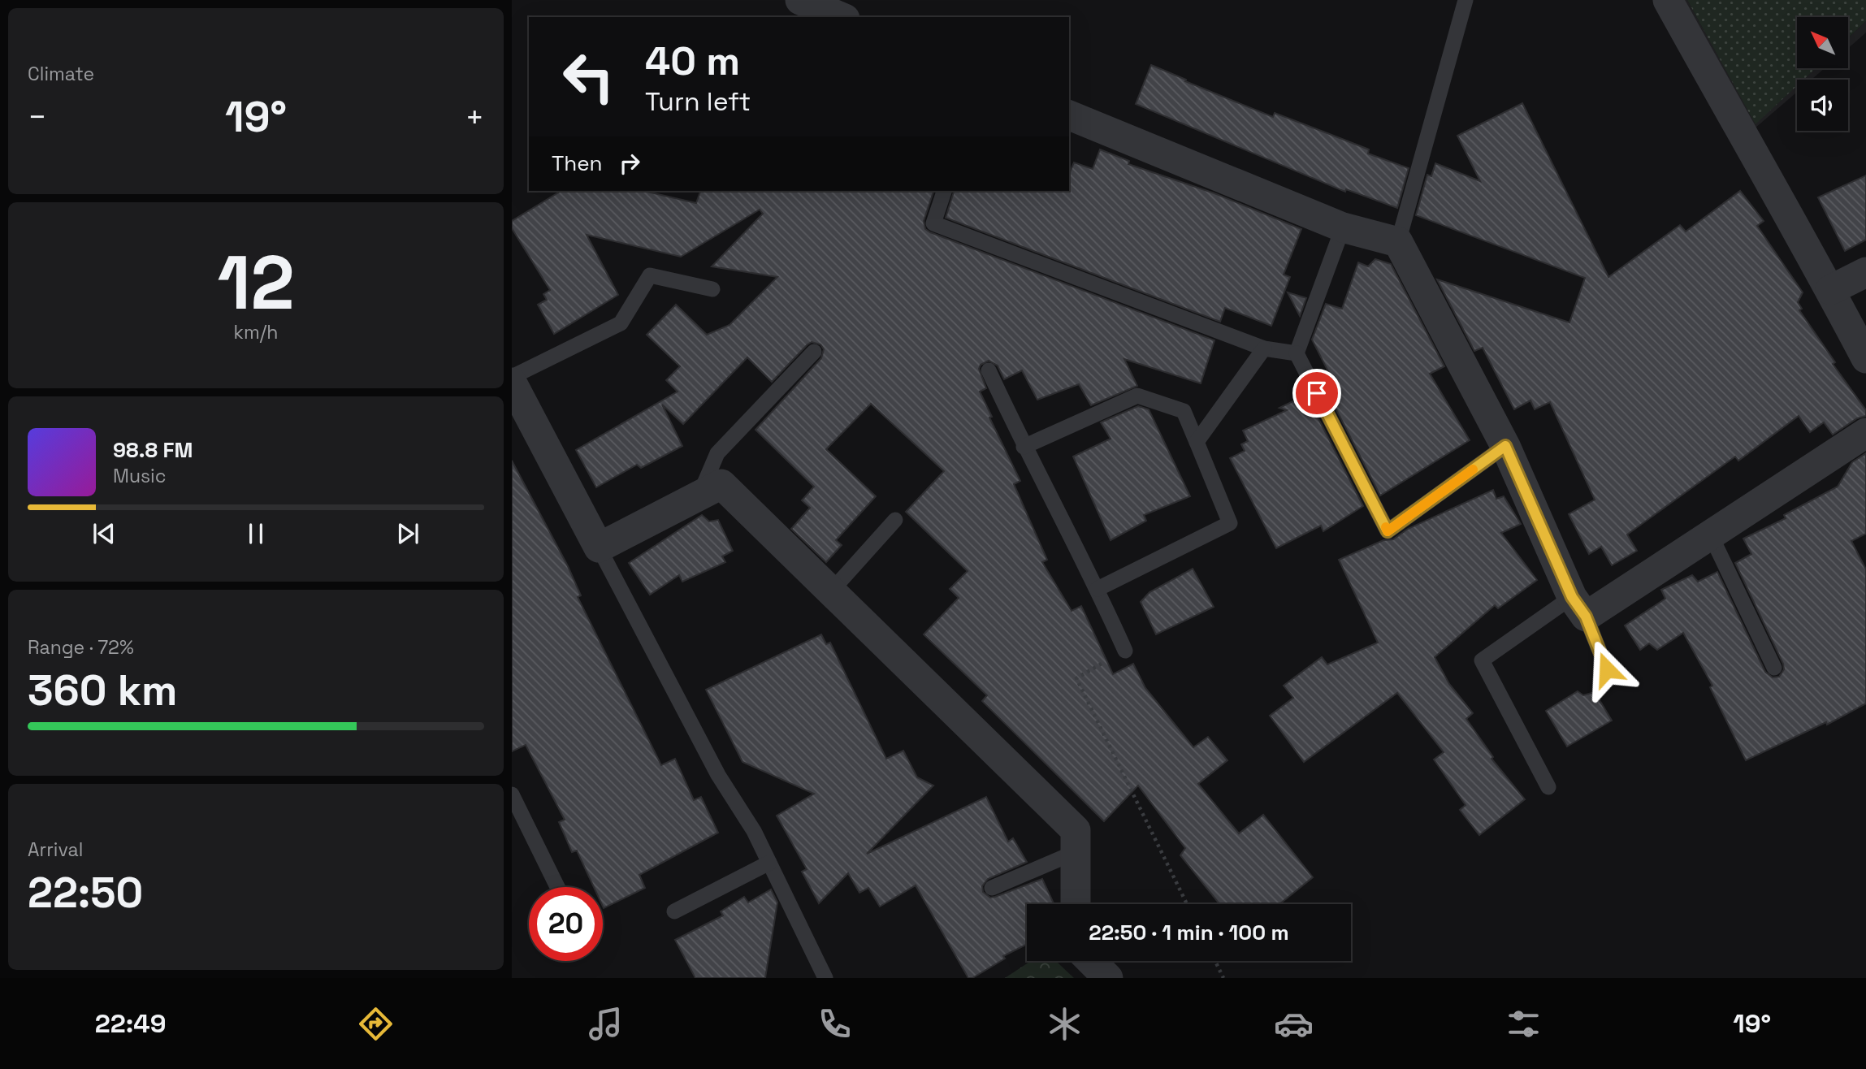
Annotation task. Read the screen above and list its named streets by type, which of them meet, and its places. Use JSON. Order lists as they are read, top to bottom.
{
  "north": "top left",
  "page": {
    "tile": [
      "Climate",
      ["12", "km/h"],
      ["Range · 72%", "360 km"],
      ["Arrival", "22:50"]
    ],
    "turn": ["40 m", "Turn left"],
    "heat": ["−", "19°", "+"],
    "then": "Then",
    "song": ["98.8 FM", "Music"],
    "limit": "20",
    "trip": "22:50 · 1 min · 100 m",
    "tabs": ["22:49", "19°"]
  }
}
